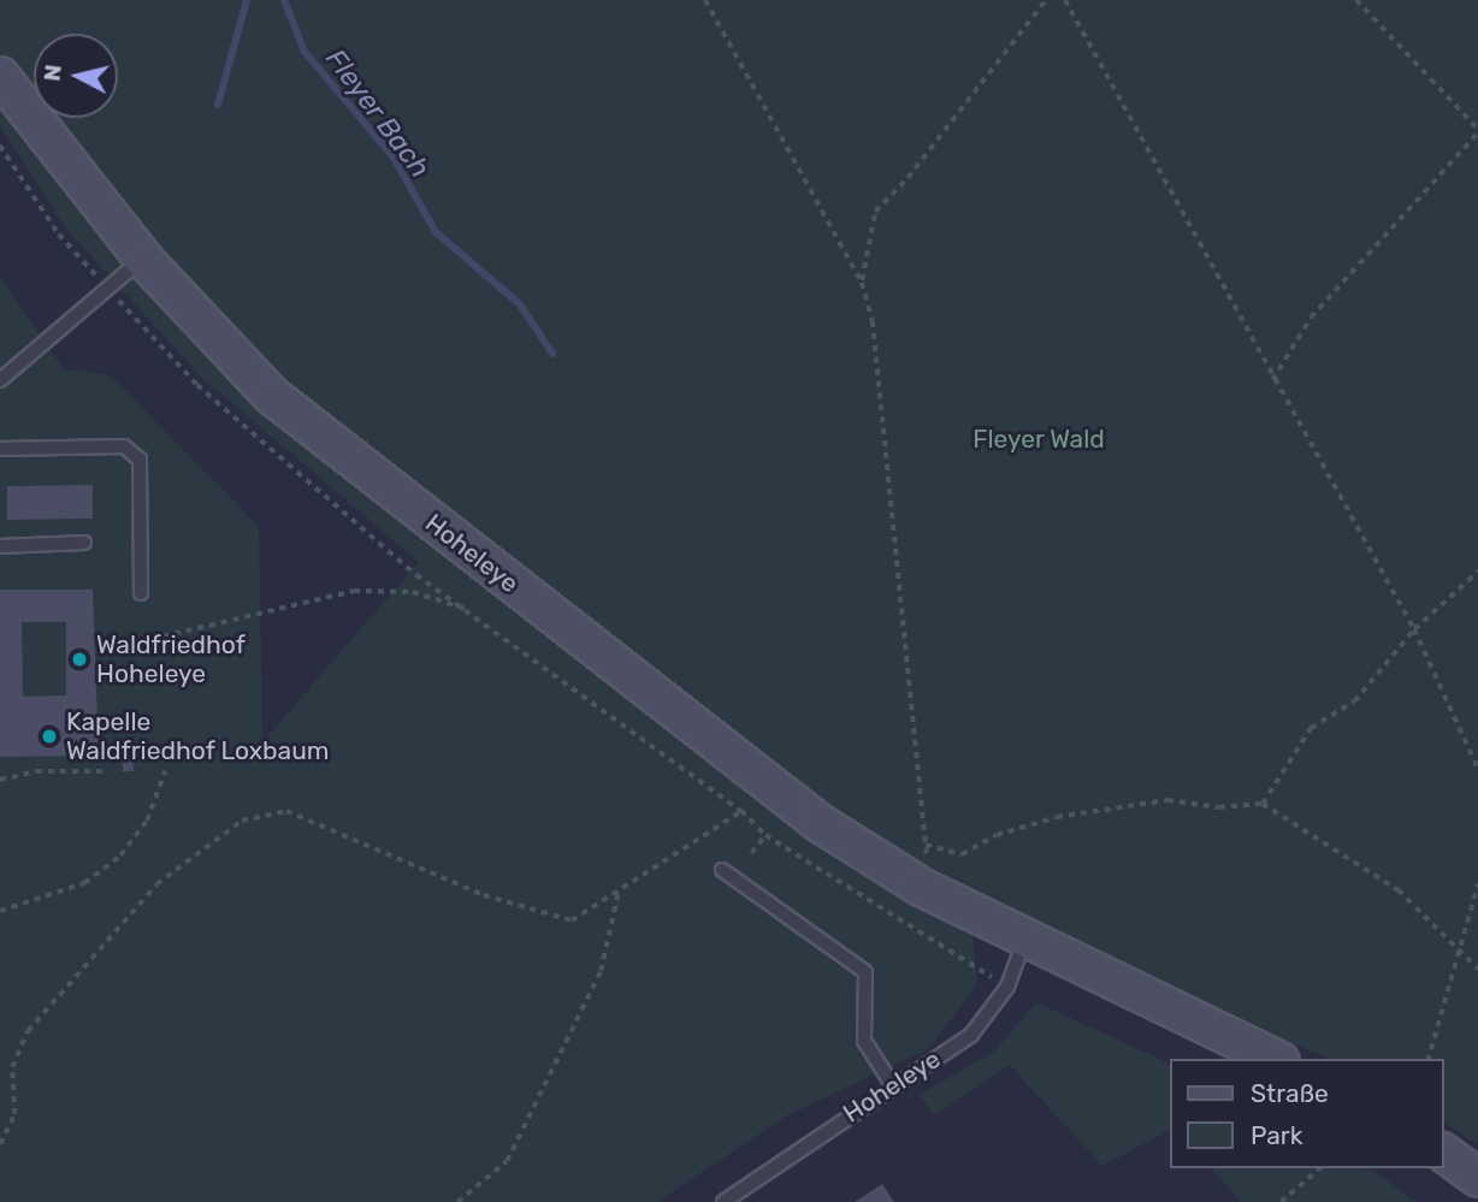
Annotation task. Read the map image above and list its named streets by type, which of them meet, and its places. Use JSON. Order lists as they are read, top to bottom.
{
  "streets": {
    "street": ["Hoheleye"]
  },
  "water": ["Fleyer Bach"],
  "parks": ["Fleyer Wald"],
  "places": ["Waldfriedhof Hoheleye", "Kapelle Waldfriedhof Loxbaum"],
  "legend": ["Straße", "Park"],
  "north": "left"
}
